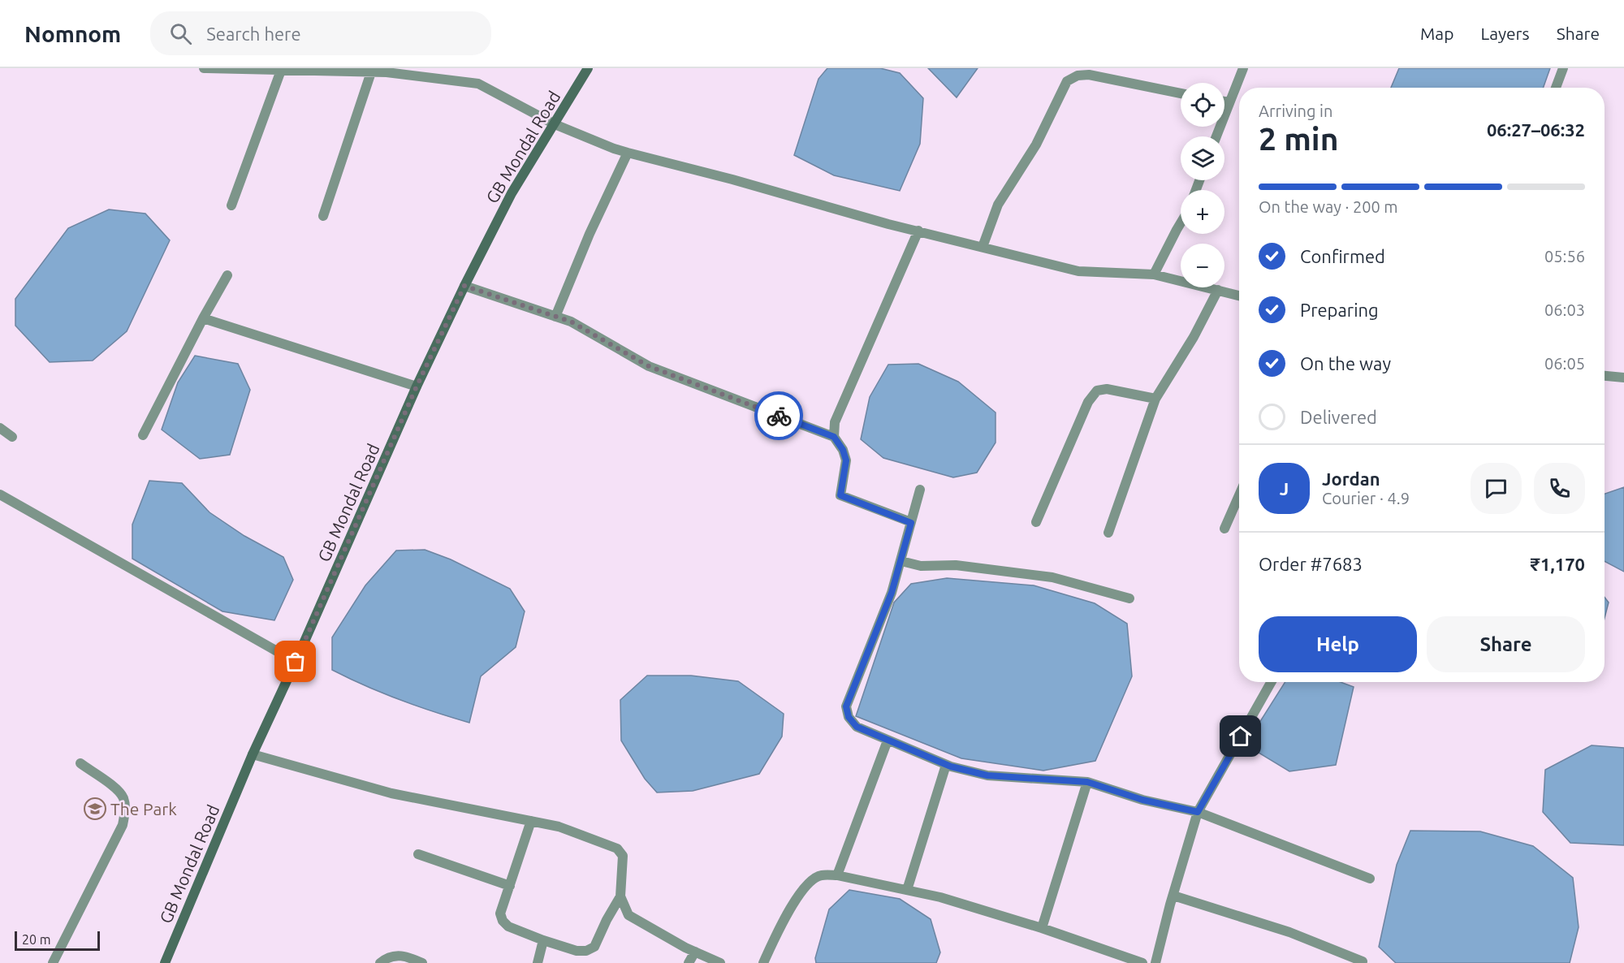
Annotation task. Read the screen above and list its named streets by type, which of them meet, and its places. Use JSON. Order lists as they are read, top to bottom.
{
  "streets": {
    "street": ["GB Mondal Road"]
  },
  "places": {
    "school or university": ["The Park"]
  },
  "scale_bar": "20 m",
  "page": {
    "header": "Nomnom",
    "search": "Search here",
    "nav": ["Map", "Layers", "Share"],
    "map_buttons": ["+", "−"],
    "heading": ["2 min", "Arriving in", "06:27–06:32"],
    "panel": [
      "Jordan",
      "Courier · 4.9",
      "Order #7683",
      "₹1,170"
    ],
    "bar": "On the way · 200 m",
    "list": [
      ["Confirmed", "05:56"],
      ["Preparing", "06:03"],
      ["On the way", "06:05"],
      "Delivered"
    ],
    "round": "J",
    "buttons": ["Help", "Share"],
    "scale": "20 m"
  }
}
